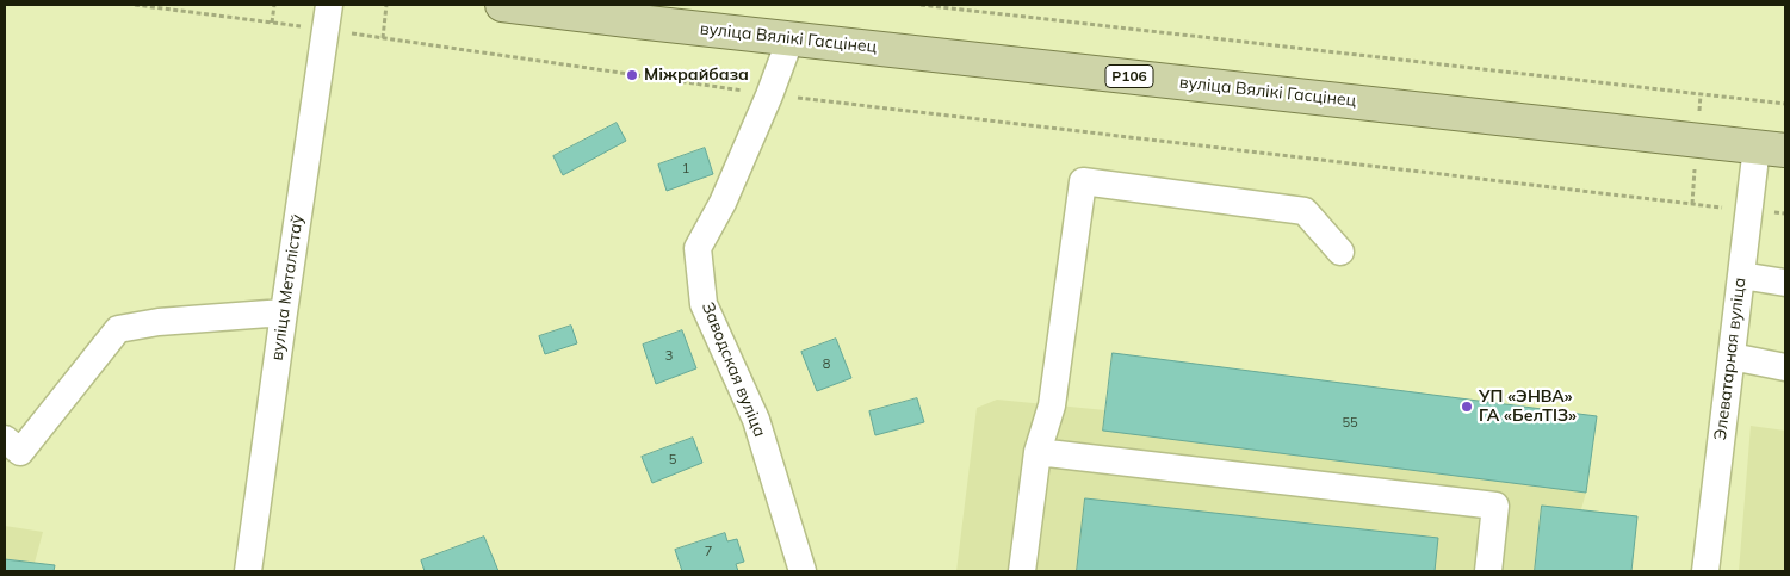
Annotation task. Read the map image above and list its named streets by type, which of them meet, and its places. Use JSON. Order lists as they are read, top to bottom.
{
  "streets": {
    "main road": ["вуліца Вялікі Гасцінец", "Р106"],
    "street": ["вуліца Металістаў", "Элеватарная вуліца", "Заводская вуліца"]
  },
  "crossings": [
    ["вуліца Вялікі Гасцінец", "Элеватарная вуліца"],
    ["вуліца Вялікі Гасцінец", "Заводская вуліца"]
  ],
  "places": ["Міжрайбаза", "УП «ЭНВА» ГА «БелТІЗ»"],
  "house_numbers": [
    "1",
    "3",
    "8",
    "55",
    "5",
    "7"
  ]
}
